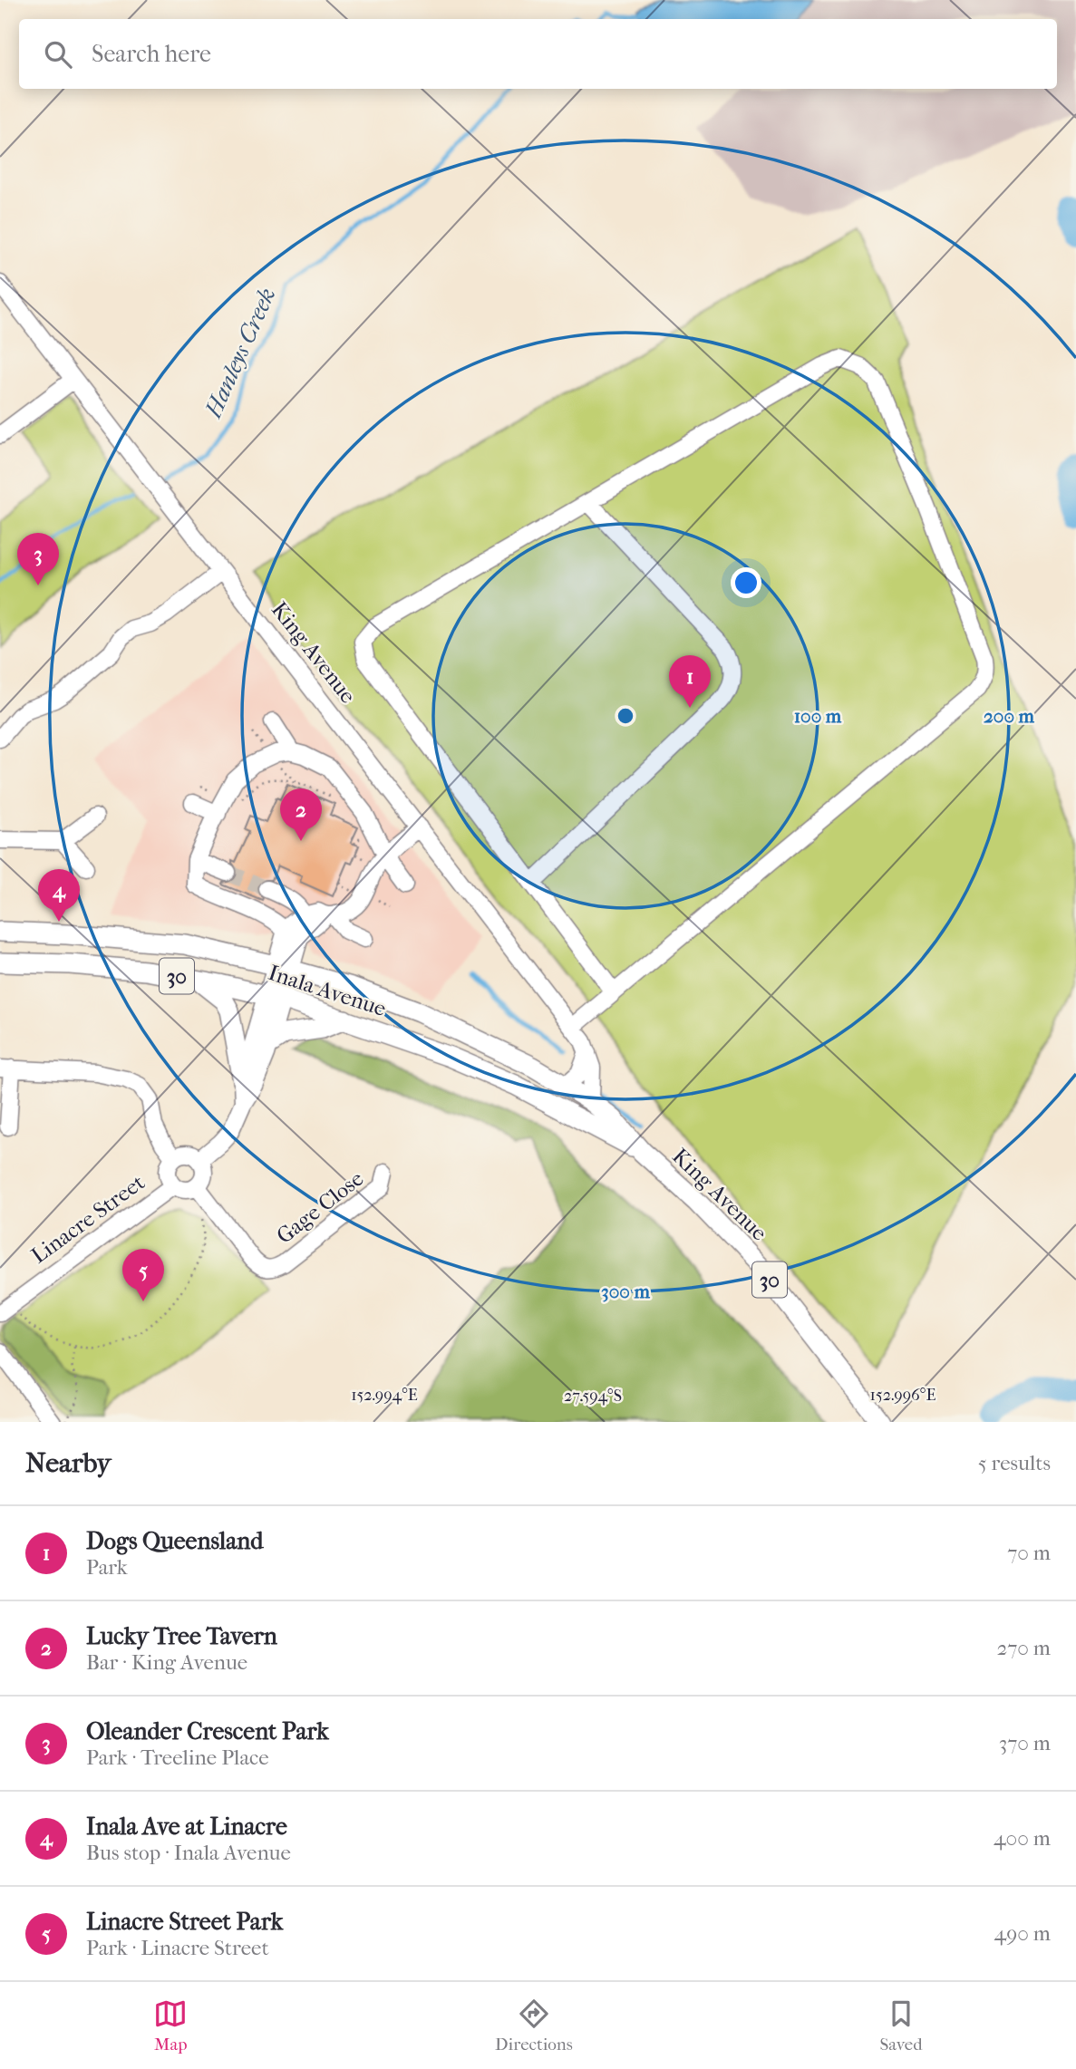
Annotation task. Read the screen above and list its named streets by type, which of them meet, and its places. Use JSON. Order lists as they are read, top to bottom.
{
  "streets": {
    "main road": ["King Avenue", "30", "Inala Avenue"],
    "street": ["Gage Close", "Linacre Street"]
  },
  "crossings": [
    ["King Avenue", "Inala Avenue"],
    ["Gage Close", "Linacre Street"]
  ],
  "water": ["Hanleys Creek"],
  "page": {
    "search": "Search here",
    "pins": [
      "3",
      "1",
      "2",
      "4",
      "5"
    ],
    "heading": ["Nearby", "5 results"],
    "list": [
      {
        "mark": "1",
        "name": "Dogs Queensland",
        "note": "Park",
        "value": "70 m"
      },
      {
        "mark": "2",
        "name": "Lucky Tree Tavern",
        "note": "Bar · King Avenue",
        "value": "270 m"
      },
      {
        "mark": "3",
        "name": "Oleander Crescent Park",
        "note": "Park · Treeline Place",
        "value": "370 m"
      },
      {
        "mark": "4",
        "name": "Inala Ave at Linacre",
        "note": "Bus stop · Inala Avenue",
        "value": "400 m"
      },
      {
        "mark": "5",
        "name": "Linacre Street Park",
        "note": "Park · Linacre Street",
        "value": "490 m"
      }
    ],
    "nav": ["Map", "Directions", "Saved"]
  },
  "coordinates": ["152.994°E", "152.996°E", "27.594°S"],
  "rings": ["100 m", "200 m", "300 m"]
}
